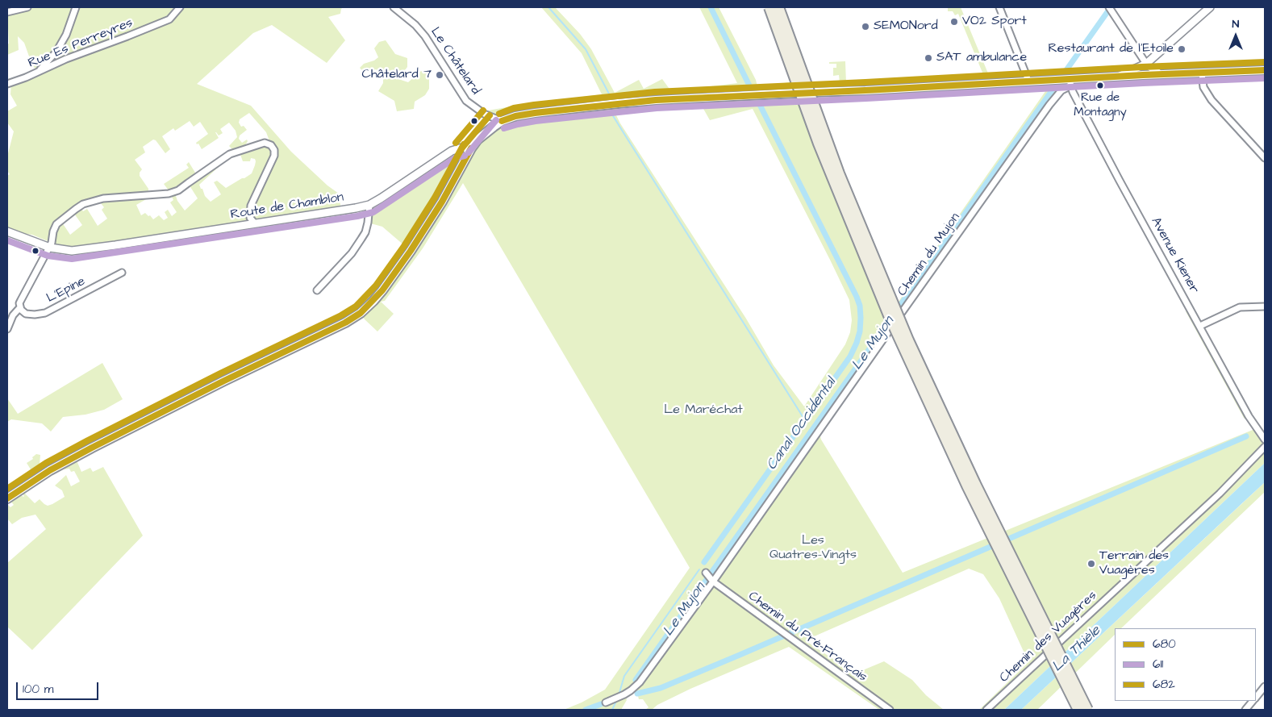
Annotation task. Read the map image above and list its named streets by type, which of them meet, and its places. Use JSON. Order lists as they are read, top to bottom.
{
  "streets": {
    "street": [
      "Rue Es Perreyres",
      "Le Châtelard",
      "Route de Chamblon",
      "Chemin du Mujon",
      "Avenue Kiener",
      "L'Epine",
      "Chemin du Pré-Français",
      "Chemin des Vuagères"
    ]
  },
  "crossings": [
    ["Route de Chamblon", "L'Epine"],
    ["Chemin du Mujon", "Avenue Kiener"],
    ["Chemin du Mujon", "Chemin du Pré-Français"]
  ],
  "water": ["Le Mujon", "Canal Occidental", "La Thièle"],
  "parks": ["Le Maréchat", "Les Quatres-Vingts"],
  "places": [
    "VO2 Sport",
    "SEMONord",
    "Restaurant de l'Etoile",
    "SAT ambulance",
    "Châtelard 7",
    "Rue de Montagny",
    "Terrain des Vuagères"
  ],
  "lines": ["transit line 682", "transit line 680", "transit line 611"],
  "legend": ["680", "611", "682"],
  "scale_bar": "100 m",
  "north": "top"
}
